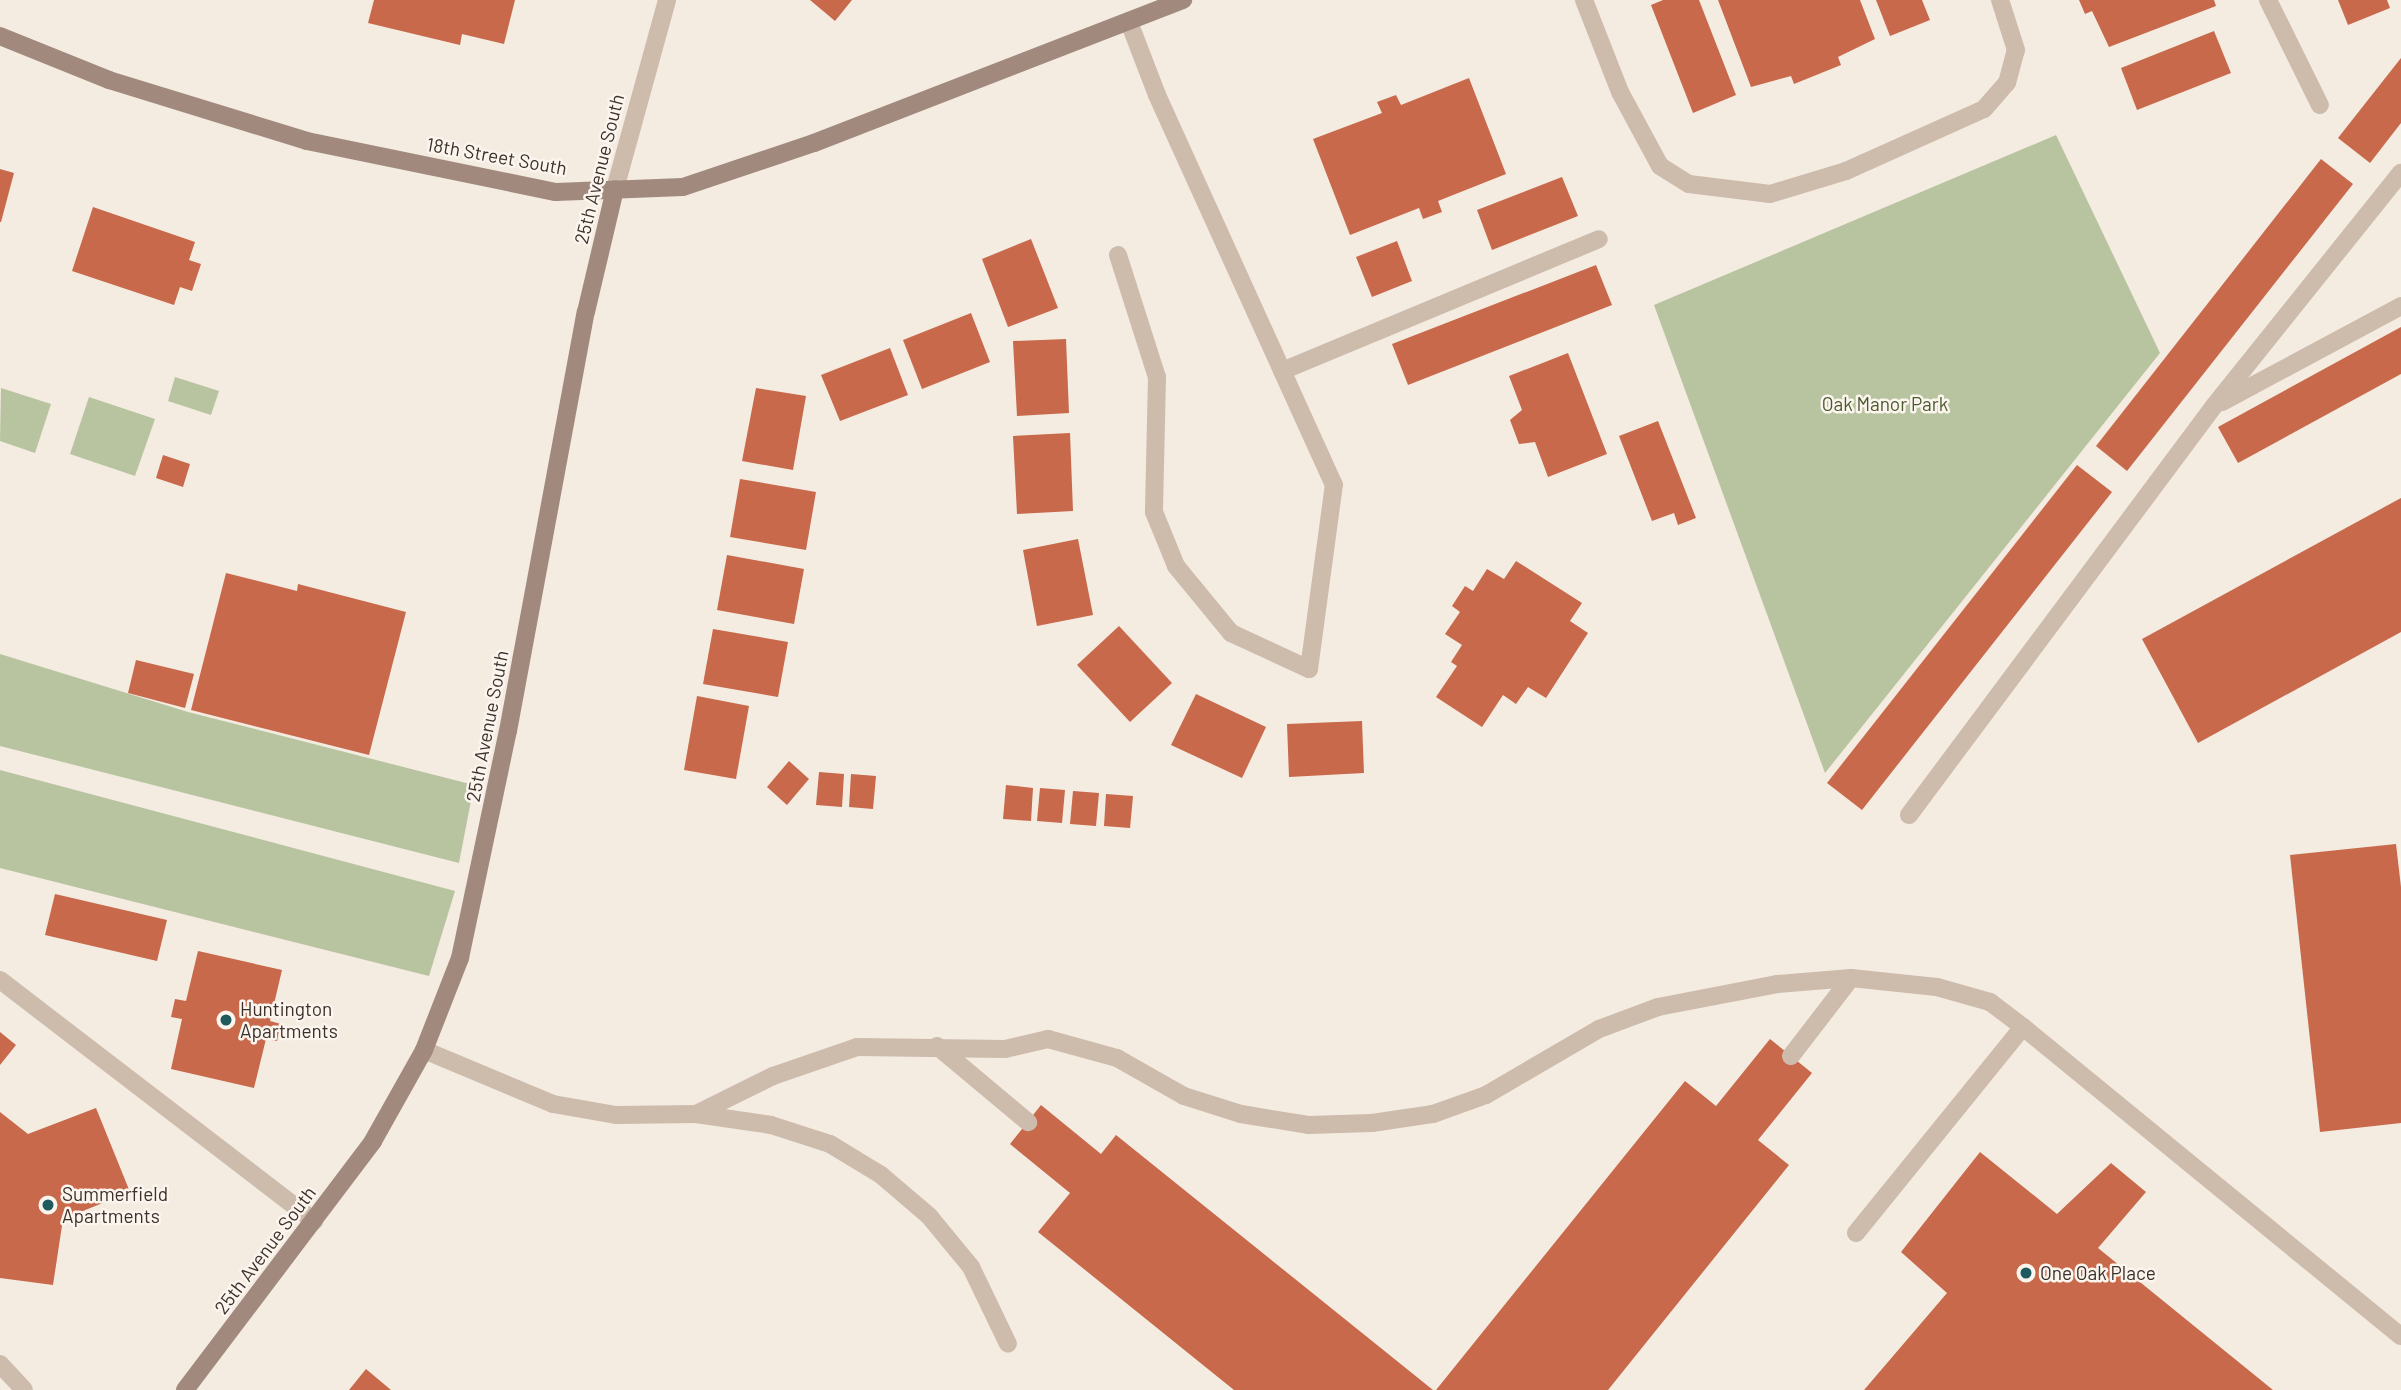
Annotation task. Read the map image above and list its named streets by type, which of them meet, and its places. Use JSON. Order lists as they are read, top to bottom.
{
  "streets": {
    "street": ["18th Street South", "25th Avenue South"]
  },
  "crossings": [
    ["18th Street South", "25th Avenue South"]
  ],
  "parks": ["Oak Manor Park"],
  "places": ["Huntington Apartments", "Summerfield Apartments", "One Oak Place"]
}
